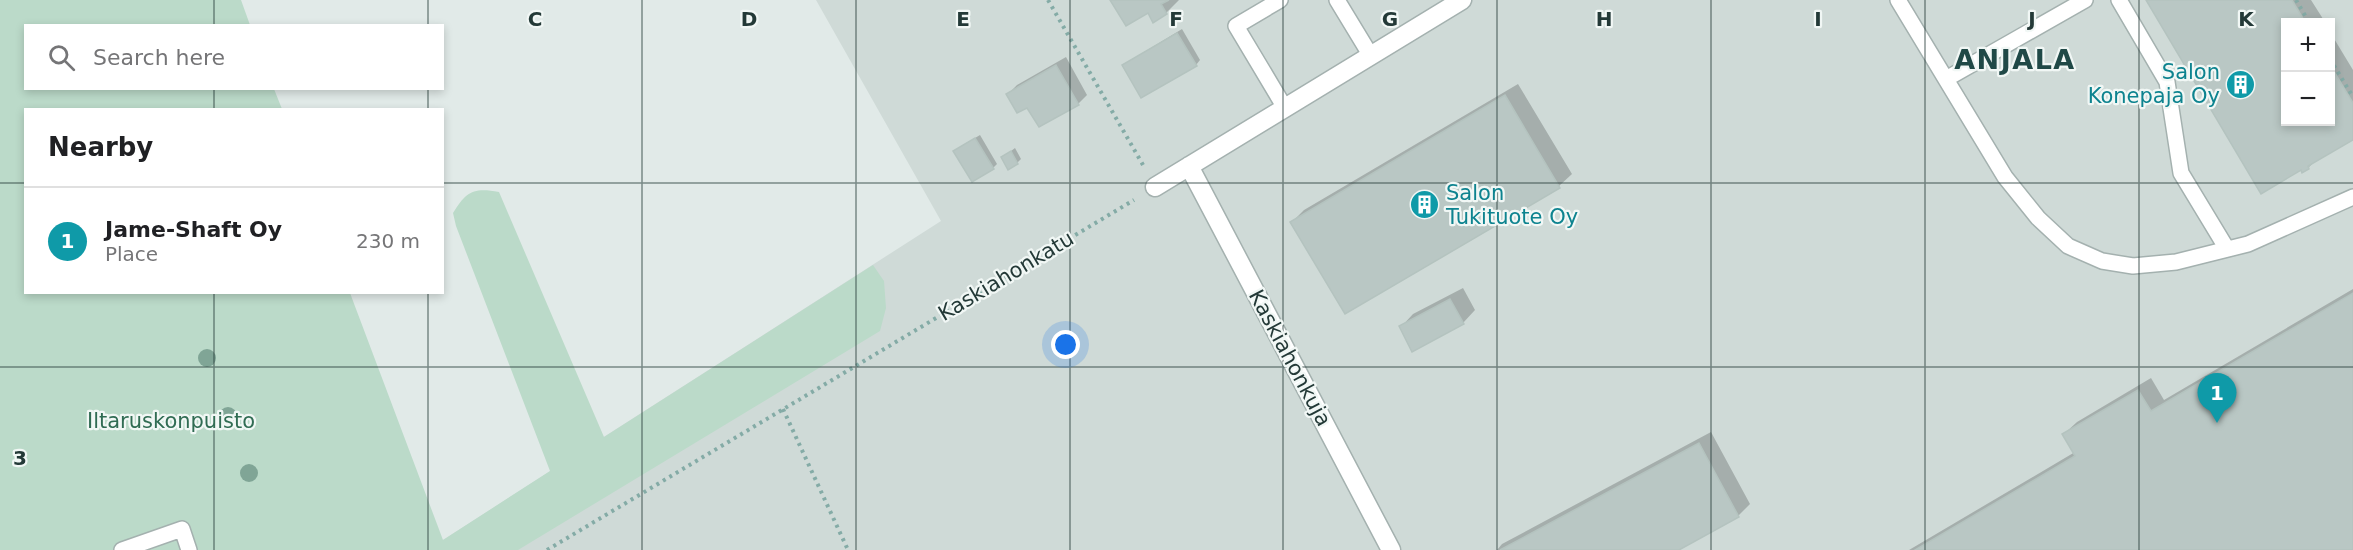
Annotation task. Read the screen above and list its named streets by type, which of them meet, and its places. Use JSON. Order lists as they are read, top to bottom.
{
  "streets": {
    "street": ["Kaskiahonkuja"],
    "path": ["Kaskiahonkatu"]
  },
  "districts": ["ANJALA"],
  "parks": ["Iltaruskonpuisto"],
  "places": {
    "building": ["Salon Konepaja Oy", "Salon Tukituote Oy"]
  },
  "page": {
    "map_buttons": ["+", "−"],
    "search": "Search here",
    "heading": "Nearby",
    "list": [
      {
        "mark": "1",
        "name": "Jame-Shaft Oy",
        "note": "Place",
        "value": "230 m"
      }
    ],
    "pins": "1"
  },
  "grid": {
    "columns": [
      "C",
      "D",
      "E",
      "F",
      "G",
      "H",
      "I",
      "J",
      "K"
    ],
    "rows": ["3"]
  }
}
